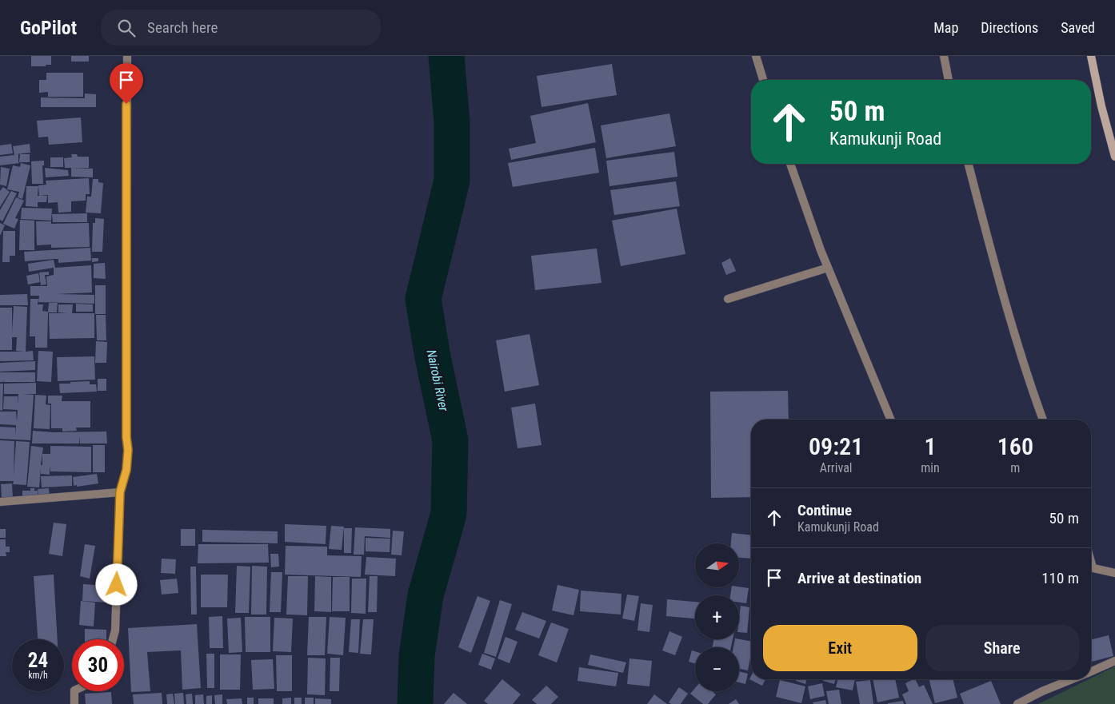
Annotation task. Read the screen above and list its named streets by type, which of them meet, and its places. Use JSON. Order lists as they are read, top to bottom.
{
  "water": ["Nairobi River"],
  "north": "right",
  "page": {
    "header": "GoPilot",
    "search": "Search here",
    "nav": ["Map", "Directions", "Saved"],
    "turn": ["50 m", "Kamukunji Road"],
    "eta": [
      "09:21",
      "Arrival",
      "1",
      "min",
      "160",
      "m"
    ],
    "list": [
      {
        "name": "Continue",
        "note": "Kamukunji Road",
        "value": "50 m"
      },
      {
        "name": "Arrive at destination",
        "value": "110 m"
      }
    ],
    "map_buttons": ["+", "−"],
    "buttons": ["Exit", "Share"],
    "speed": "24 km/h",
    "limit": "30"
  }
}
